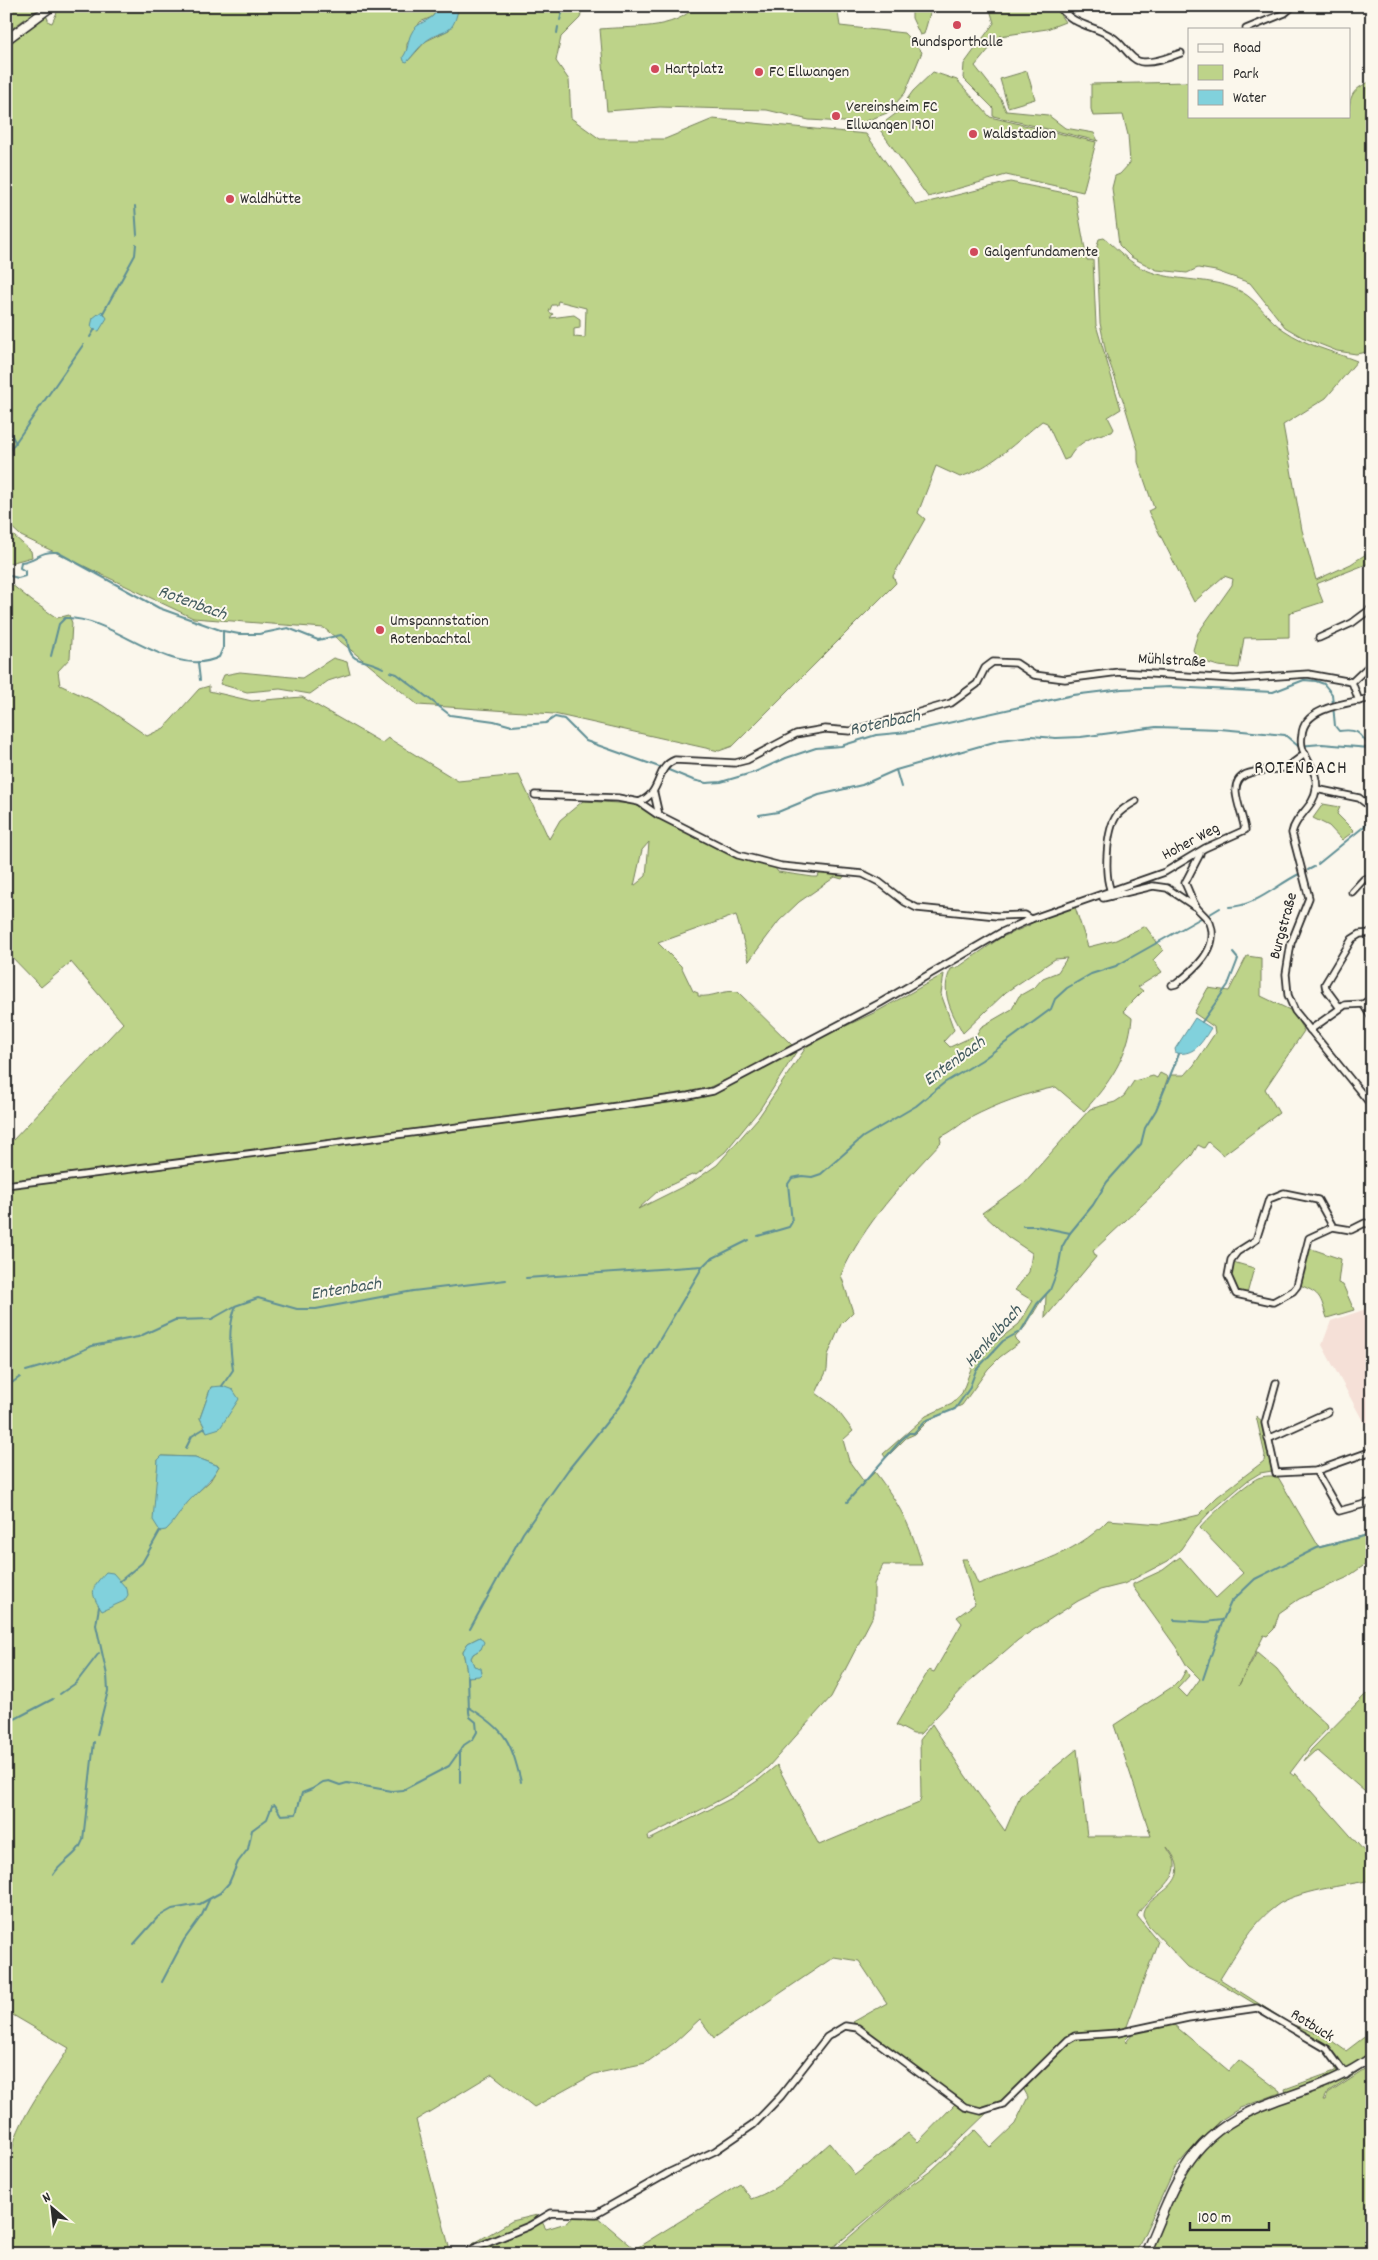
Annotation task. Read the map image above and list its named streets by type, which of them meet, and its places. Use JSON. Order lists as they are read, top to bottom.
{
  "streets": {
    "street": [
      "Mühlstraße",
      "Hoher Weg",
      "Burgstraße",
      "Rotbuck"
    ]
  },
  "districts": ["ROTENBACH"],
  "water": ["Rotenbach", "Entenbach", "Henkelbach"],
  "places": [
    "Rundsporthalle",
    "Hartplatz",
    "FC Ellwangen",
    "Vereinsheim FC Ellwangen 1901",
    "Waldstadion",
    "Waldhütte",
    "Galgenfundamente",
    "Umspannstation Rotenbachtal"
  ],
  "legend": ["Road", "Park", "Water"],
  "scale_bar": "100 m",
  "north": "top left"
}
